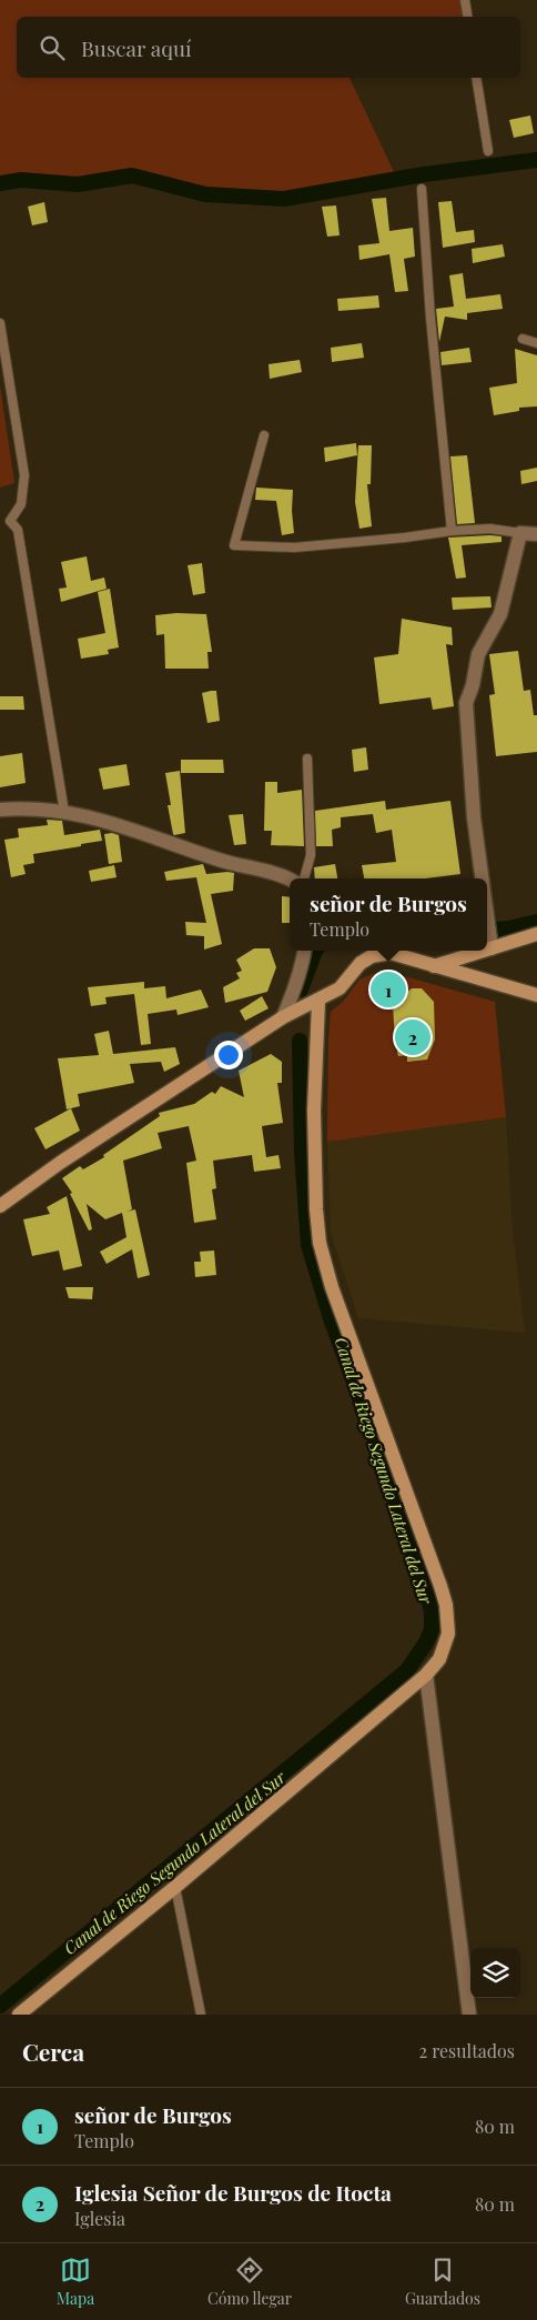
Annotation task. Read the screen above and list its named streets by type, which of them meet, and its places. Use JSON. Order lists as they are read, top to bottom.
{
  "water": ["Canal de Riego Segundo Lateral del Sur"],
  "page": {
    "search": "Buscar aquí",
    "popup": ["señor de Burgos", "Templo"],
    "pins": ["1", "2"],
    "heading": ["Cerca", "2 resultados"],
    "list": [
      {
        "mark": "1",
        "name": "señor de Burgos",
        "note": "Templo",
        "value": "80 m"
      },
      {
        "mark": "2",
        "name": "Iglesia Señor de Burgos de Itocta",
        "note": "Iglesia",
        "value": "80 m"
      }
    ],
    "nav": ["Mapa", "Cómo llegar", "Guardados"]
  }
}
